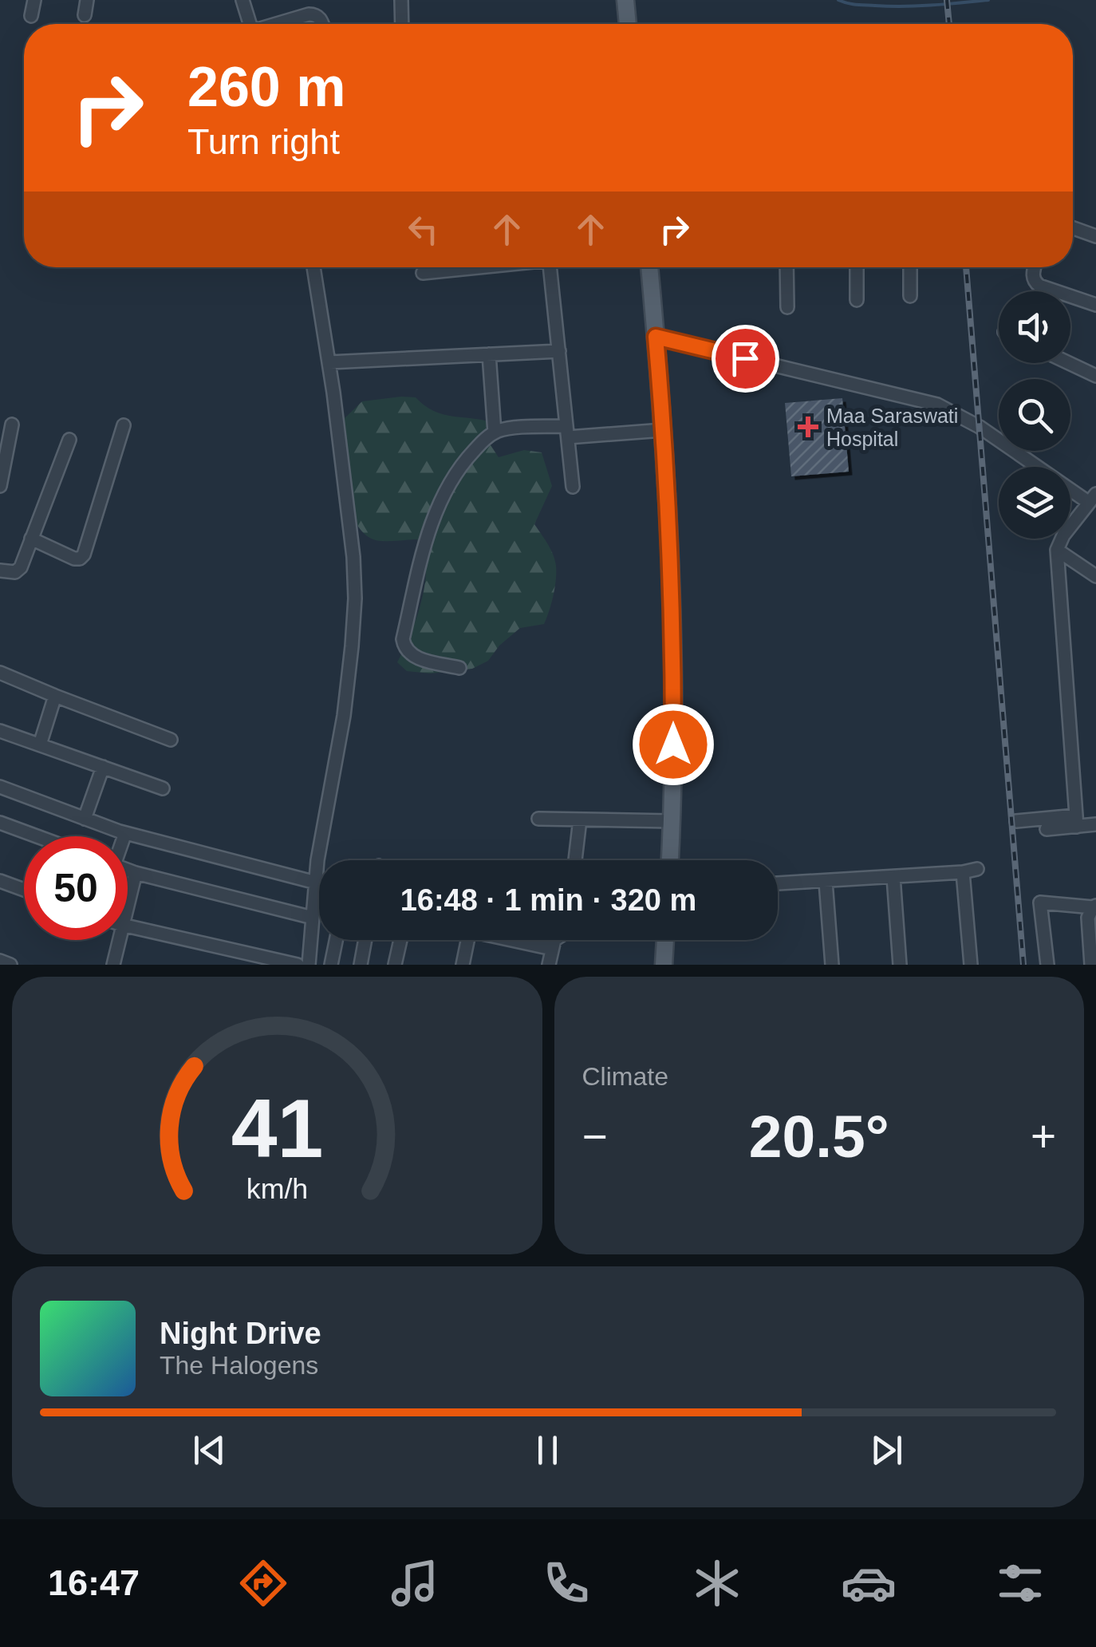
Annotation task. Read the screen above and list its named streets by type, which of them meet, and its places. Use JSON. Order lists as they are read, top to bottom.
{
  "places": {
    "health": ["Maa Saraswati Hospital"]
  },
  "page": {
    "turn": ["260 m", "Turn right"],
    "limit": "50",
    "trip": "16:48 · 1 min · 320 m",
    "tile": "Climate",
    "heat": ["−", "20.5°", "+"],
    "song": ["Night Drive", "The Halogens"],
    "tabs": "16:47",
    "gauge": ["41", "km/h"]
  }
}
